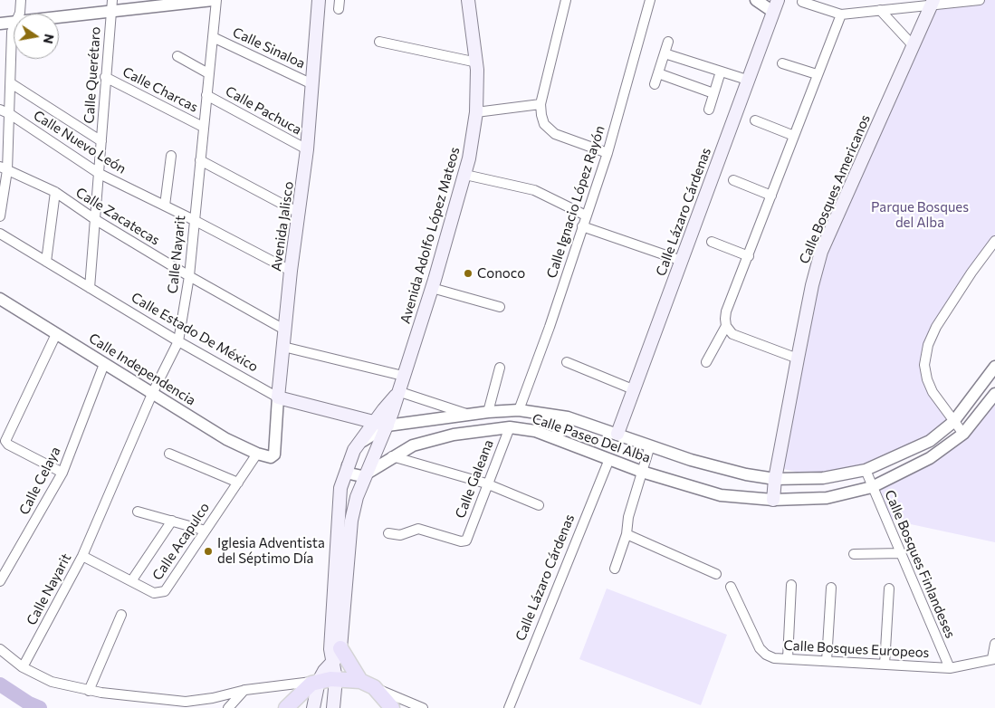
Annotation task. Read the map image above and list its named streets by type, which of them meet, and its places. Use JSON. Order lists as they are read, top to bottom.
{
  "streets": {
    "main road": [
      "Calle Bosques Americanos",
      "Calle Lázaro Cárdenas",
      "Avenida Jalisco",
      "Avenida Adolfo López Mateos",
      "Calle Estado De México"
    ],
    "street": [
      "Calle Sinaloa",
      "Calle Querétaro",
      "Calle Charcas",
      "Calle Pachuca",
      "Calle Nuevo León",
      "Calle Ignacio López Rayón",
      "Calle Zacatecas",
      "Calle Nayarit",
      "Calle Independencia",
      "Calle Paseo Del Alba",
      "Calle Galeana",
      "Calle Celaya",
      "Calle Acapulco",
      "Calle Bosques Finlandeses",
      "Calle Bosques Europeos"
    ]
  },
  "crossings": [
    ["Calle Sinaloa", "Avenida Jalisco"],
    ["Calle Sinaloa", "Calle Nayarit"],
    ["Calle Querétaro", "Calle Charcas"],
    ["Calle Querétaro", "Calle Nuevo León"],
    ["Calle Querétaro", "Calle Zacatecas"],
    ["Calle Querétaro", "Calle Estado De México"],
    ["Calle Charcas", "Calle Nayarit"],
    ["Calle Pachuca", "Avenida Jalisco"],
    ["Calle Pachuca", "Calle Nayarit"],
    ["Calle Nuevo León", "Avenida Jalisco"],
    ["Calle Nuevo León", "Calle Nayarit"],
    ["Calle Bosques Americanos", "Calle Paseo Del Alba"],
    ["Calle Ignacio López Rayón", "Calle Paseo Del Alba"],
    ["Calle Lázaro Cárdenas", "Calle Paseo Del Alba"],
    ["Calle Zacatecas", "Avenida Jalisco"],
    ["Calle Zacatecas", "Calle Nayarit"],
    ["Calle Zacatecas", "Calle Estado De México"],
    ["Avenida Jalisco", "Calle Estado De México"],
    ["Avenida Jalisco", "Calle Independencia"],
    ["Avenida Adolfo López Mateos", "Calle Estado De México"],
    ["Avenida Adolfo López Mateos", "Calle Paseo Del Alba"],
    ["Calle Nayarit", "Calle Estado De México"],
    ["Calle Nayarit", "Calle Independencia"],
    ["Calle Nayarit", "Calle Acapulco"],
    ["Calle Estado De México", "Calle Paseo Del Alba"],
    ["Calle Independencia", "Calle Celaya"],
    ["Calle Independencia", "Calle Acapulco"],
    ["Calle Paseo Del Alba", "Calle Galeana"],
    ["Calle Paseo Del Alba", "Calle Bosques Finlandeses"],
    ["Calle Bosques Finlandeses", "Calle Bosques Europeos"]
  ],
  "parks": ["Parque Bosques del Alba"],
  "places": ["Conoco", "Iglesia Adventista del Séptimo Día"],
  "north": "right"
}
